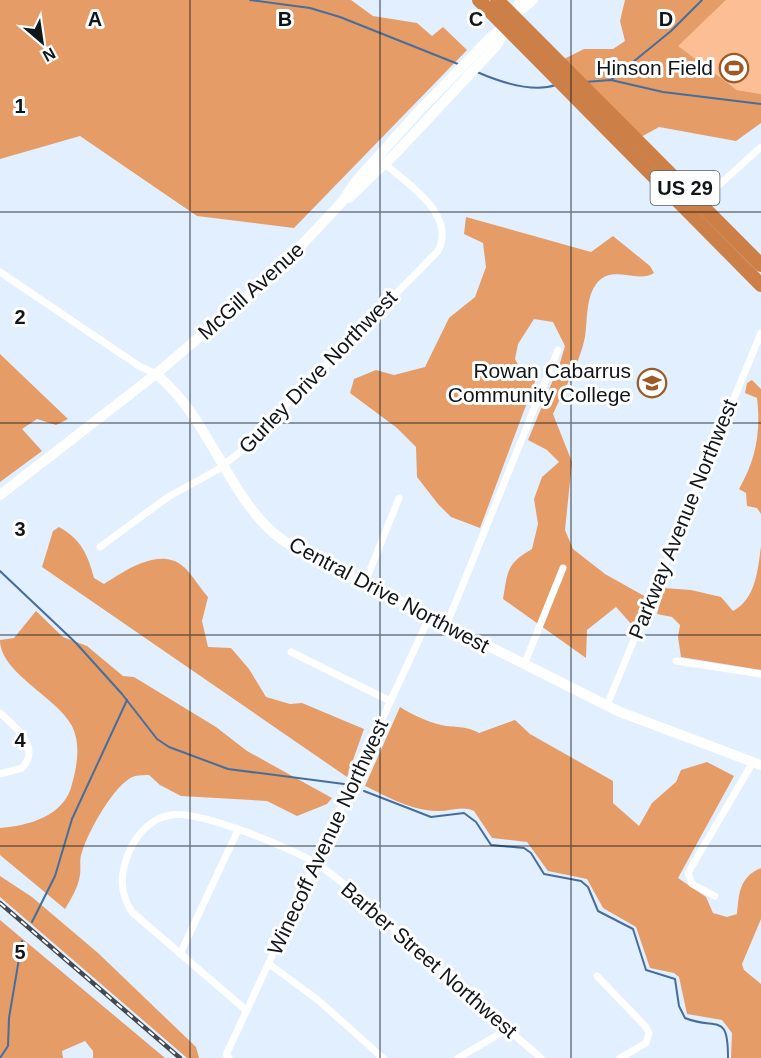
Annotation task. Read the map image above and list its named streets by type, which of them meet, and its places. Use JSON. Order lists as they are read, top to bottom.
{
  "streets": {
    "highway": ["US 29"],
    "street": [
      "McGill Avenue",
      "Gurley Drive Northwest",
      "Parkway Avenue Northwest",
      "Central Drive Northwest",
      "Winecoff Avenue Northwest",
      "Barber Street Northwest"
    ]
  },
  "crossings": [
    ["McGill Avenue", "Central Drive Northwest"],
    ["Gurley Drive Northwest", "Central Drive Northwest"],
    ["Parkway Avenue Northwest", "Central Drive Northwest"],
    ["Central Drive Northwest", "Winecoff Avenue Northwest"],
    ["Winecoff Avenue Northwest", "Barber Street Northwest"]
  ],
  "places": {
    "sports": ["Hinson Field"],
    "school or university": ["Rowan Cabarrus Community College"]
  },
  "north": "bottom right",
  "grid": {
    "columns": [
      "A",
      "B",
      "C",
      "D"
    ],
    "rows": [
      "1",
      "2",
      "3",
      "4",
      "5"
    ]
  }
}
